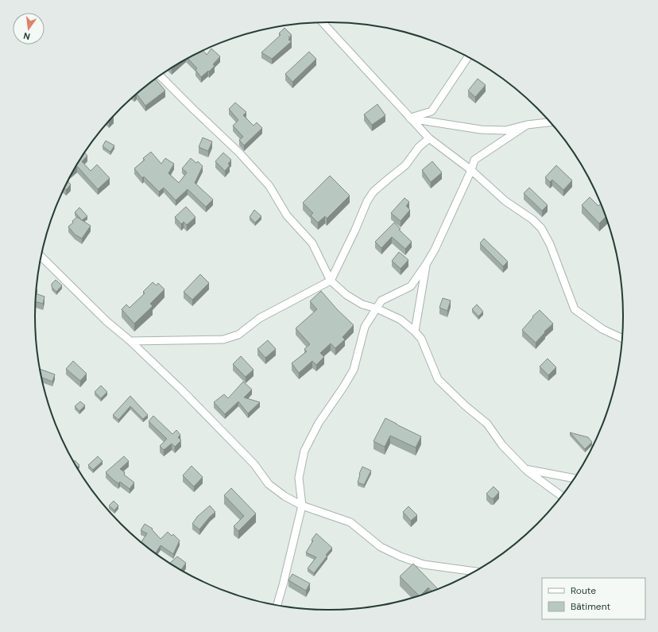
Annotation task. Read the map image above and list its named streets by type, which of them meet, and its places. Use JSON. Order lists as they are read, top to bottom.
{
  "legend": ["Route", "Bâtiment"],
  "north": "bottom"
}
